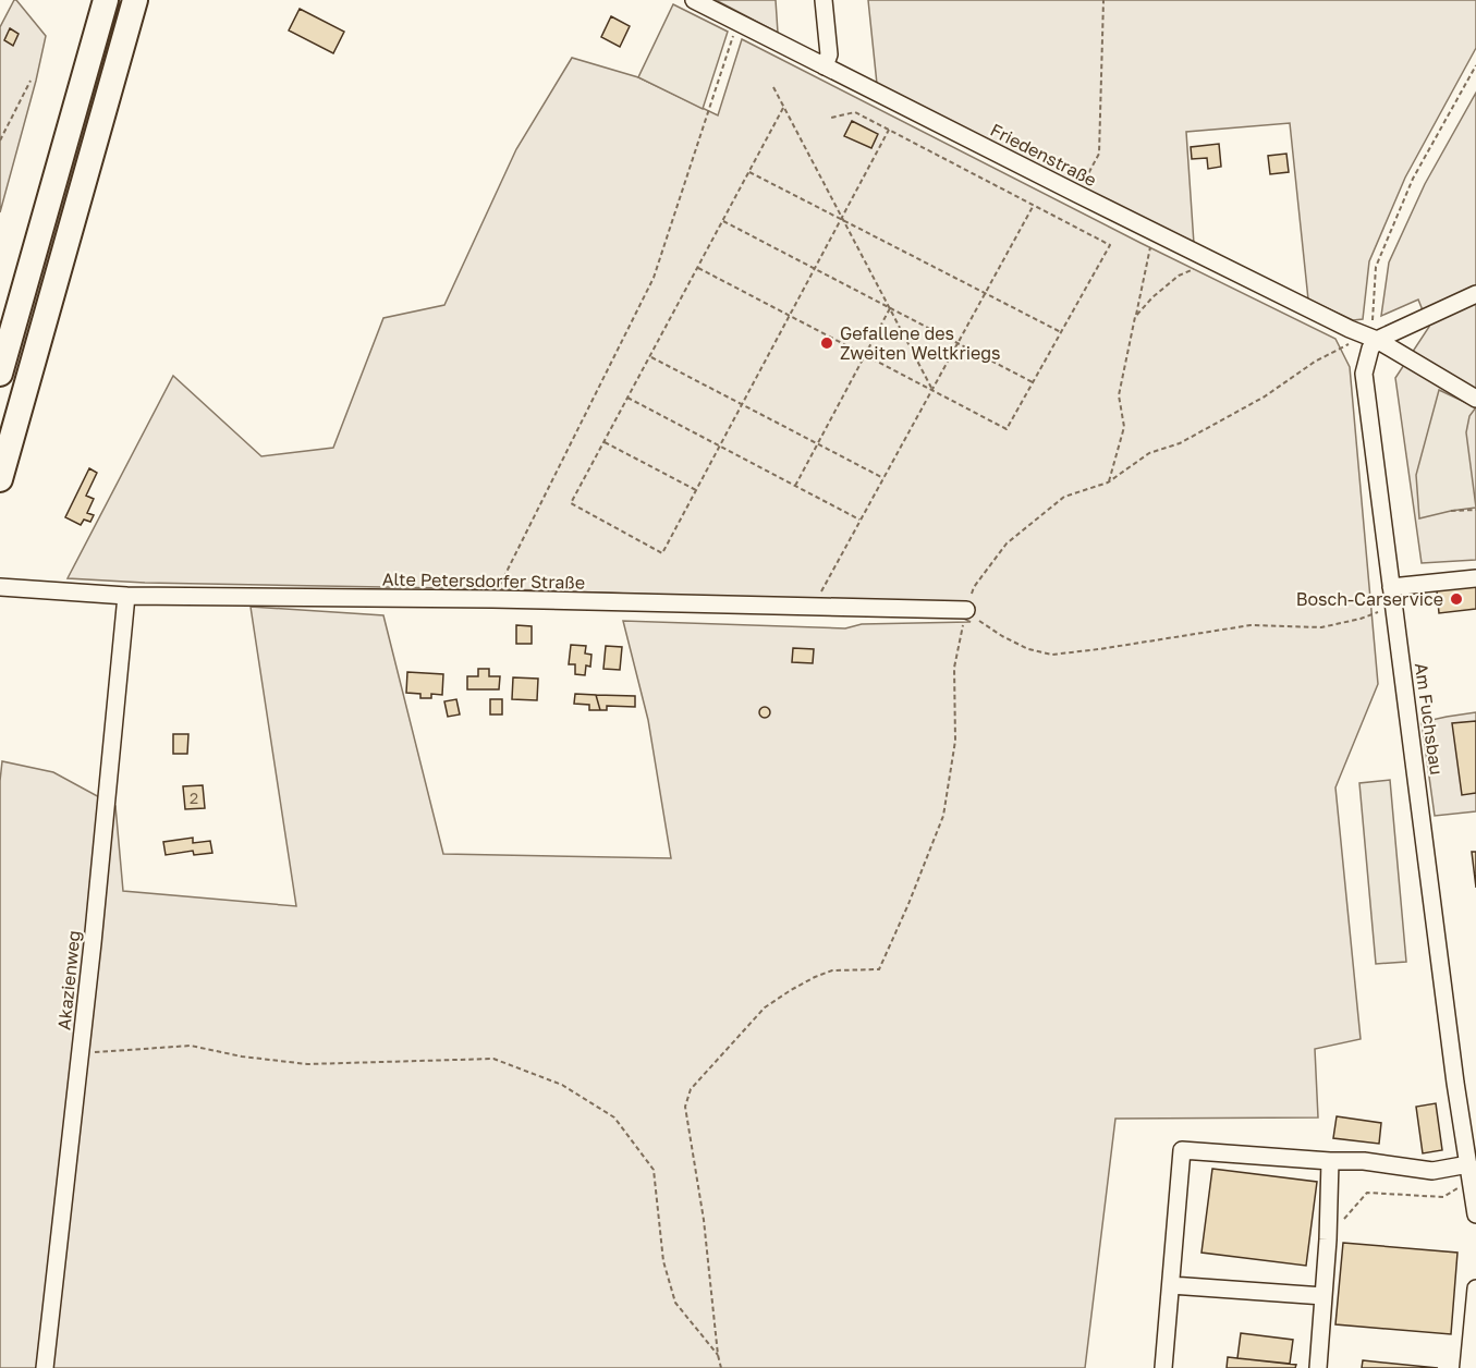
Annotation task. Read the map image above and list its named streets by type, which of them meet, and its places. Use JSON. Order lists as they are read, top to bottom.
{
  "streets": {
    "street": [
      "Friedenstraße",
      "Alte Petersdorfer Straße",
      "Am Fuchsbau",
      "Akazienweg"
    ]
  },
  "crossings": [
    ["Friedenstraße", "Am Fuchsbau"],
    ["Alte Petersdorfer Straße", "Akazienweg"]
  ],
  "places": ["Gefallene des Zweiten Weltkriegs", "Bosch-Carservice"],
  "house_numbers": ["2"]
}
